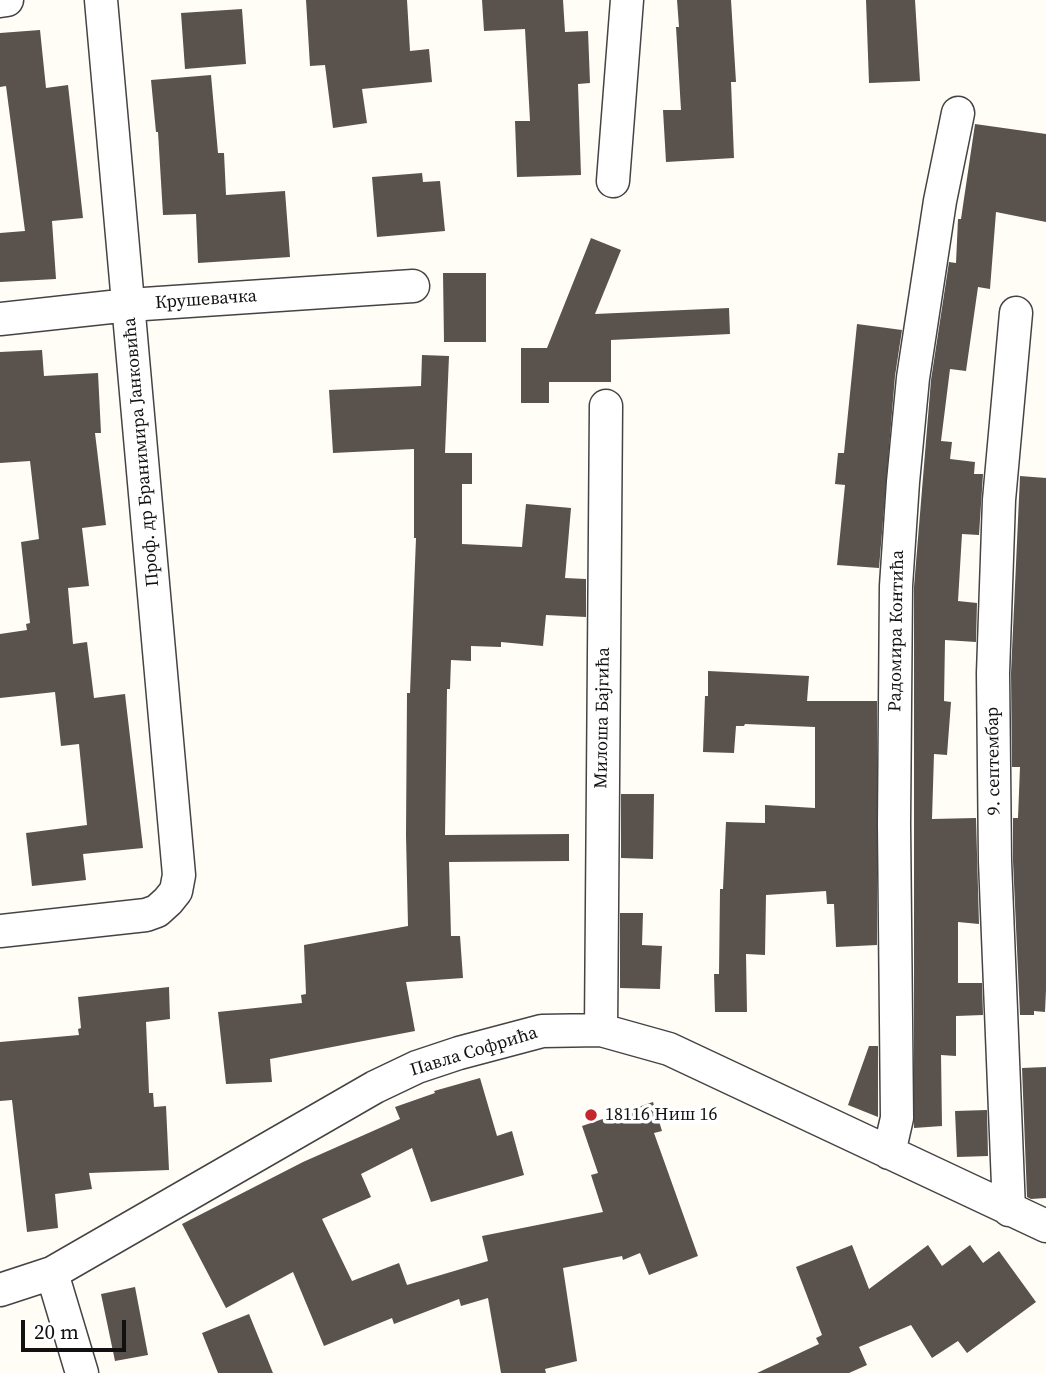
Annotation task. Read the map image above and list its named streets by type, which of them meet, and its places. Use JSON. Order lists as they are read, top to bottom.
{
  "streets": {
    "street": [
      "Крушевачка",
      "Проф. др Бранимира Јанковића",
      "Радомира Контића",
      "Милоша Бајгића",
      "9. септембар",
      "Павла Софрића"
    ]
  },
  "crossings": [
    ["Крушевачка", "Проф. др Бранимира Јанковића"],
    ["Радомира Контића", "Павла Софрића"],
    ["Милоша Бајгића", "Павла Софрића"],
    ["9. септембар", "Павла Софрића"]
  ],
  "places": ["18116 Ниш 16"],
  "scale_bar": "20 m"
}
